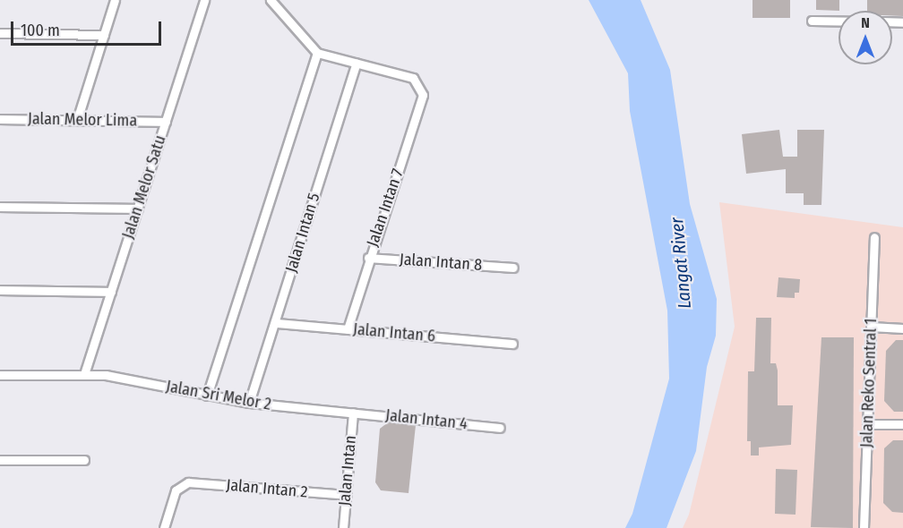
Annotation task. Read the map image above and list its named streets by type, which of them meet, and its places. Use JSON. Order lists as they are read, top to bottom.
{
  "streets": {
    "street": [
      "Jalan Melor Lima",
      "Jalan Melor Satu",
      "Jalan Intan 7",
      "Jalan Intan 5",
      "Jalan Intan 8",
      "Jalan Intan 6",
      "Jalan Reko Sentral 1",
      "Jalan Sri Melor 2",
      "Jalan Intan 4",
      "Jalan Intan",
      "Jalan Intan 2"
    ]
  },
  "crossings": [
    ["Jalan Melor Lima", "Jalan Melor Satu"],
    ["Jalan Melor Satu", "Jalan Sri Melor 2"],
    ["Jalan Intan 7", "Jalan Intan 5"],
    ["Jalan Intan 7", "Jalan Intan 8"],
    ["Jalan Intan 7", "Jalan Intan 6"],
    ["Jalan Intan 5", "Jalan Intan 6"],
    ["Jalan Intan 5", "Jalan Sri Melor 2"],
    ["Jalan Sri Melor 2", "Jalan Intan 4"],
    ["Jalan Sri Melor 2", "Jalan Intan"],
    ["Jalan Intan 4", "Jalan Intan"],
    ["Jalan Intan", "Jalan Intan 2"]
  ],
  "water": ["Langat River"],
  "scale_bar": "100 m",
  "north": "top"
}
